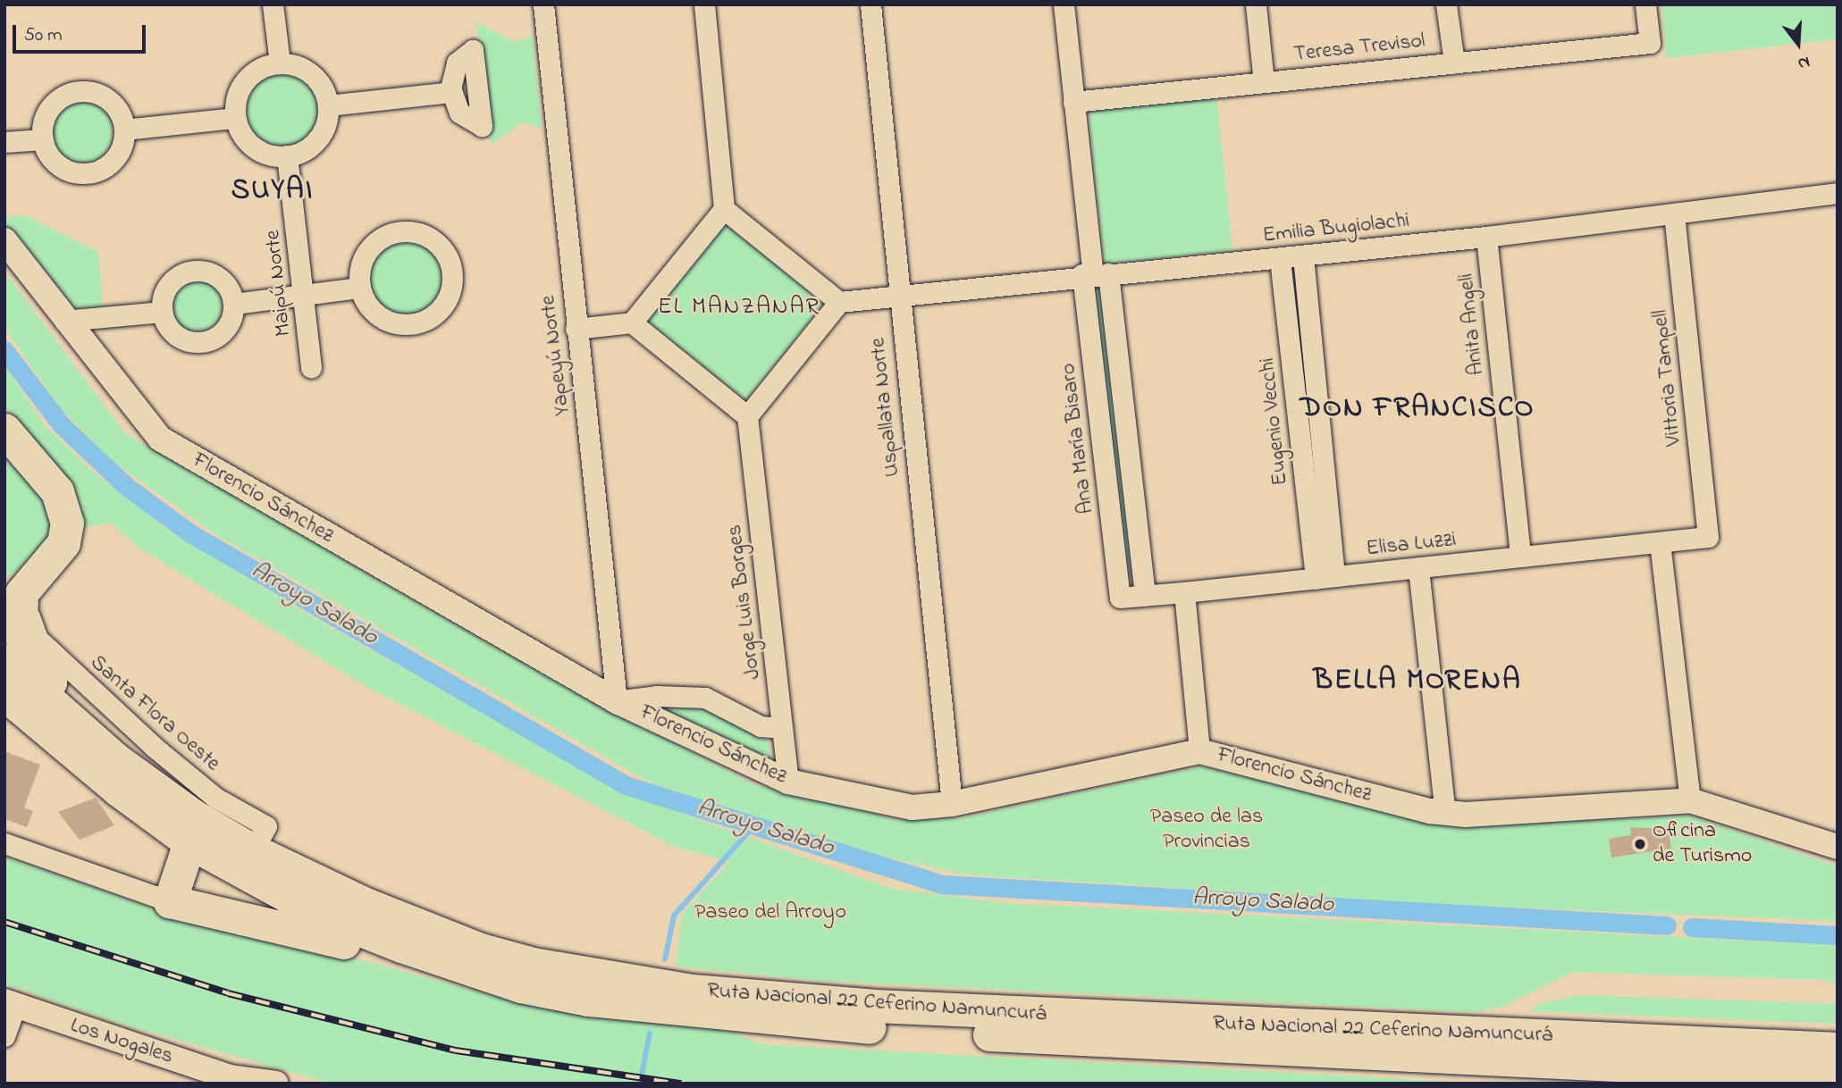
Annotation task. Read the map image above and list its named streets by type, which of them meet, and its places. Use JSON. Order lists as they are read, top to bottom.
{
  "streets": {
    "highway": ["Ruta Nacional 22 Ceferino Namuncurá"],
    "street": [
      "Teresa Trevisol",
      "Emilia Bugiolachi",
      "Maipú Norte",
      "Anita Angeli",
      "Yapeyú Norte",
      "Vittoria Tampell",
      "Uspallata Norte",
      "Eugenio Vecchi",
      "Ana María Bisaro",
      "Florencio Sánchez",
      "Elisa Luzzi",
      "Jorge Luis Borges",
      "Santa Flora Oeste",
      "Los Nogales"
    ]
  },
  "crossings": [
    ["Teresa Trevisol", "Ana María Bisaro"],
    ["Emilia Bugiolachi", "Anita Angeli"],
    ["Emilia Bugiolachi", "Vittoria Tampell"],
    ["Emilia Bugiolachi", "Uspallata Norte"],
    ["Emilia Bugiolachi", "Eugenio Vecchi"],
    ["Emilia Bugiolachi", "Ana María Bisaro"],
    ["Anita Angeli", "Elisa Luzzi"],
    ["Yapeyú Norte", "Florencio Sánchez"],
    ["Vittoria Tampell", "Elisa Luzzi"],
    ["Uspallata Norte", "Florencio Sánchez"],
    ["Eugenio Vecchi", "Elisa Luzzi"],
    ["Ana María Bisaro", "Elisa Luzzi"],
    ["Florencio Sánchez", "Jorge Luis Borges"],
    ["Santa Flora Oeste", "Ruta Nacional 22 Ceferino Namuncurá"]
  ],
  "districts": [
    "SUYAI",
    "EL MANZANAR",
    "DON FRANCISCO",
    "BELLA MORENA"
  ],
  "water": ["Arroyo Salado"],
  "parks": ["Paseo de las Provincias", "Paseo del Arroyo"],
  "places": ["Oficina de Turismo"],
  "scale_bar": "50 m",
  "north": "bottom"
}
